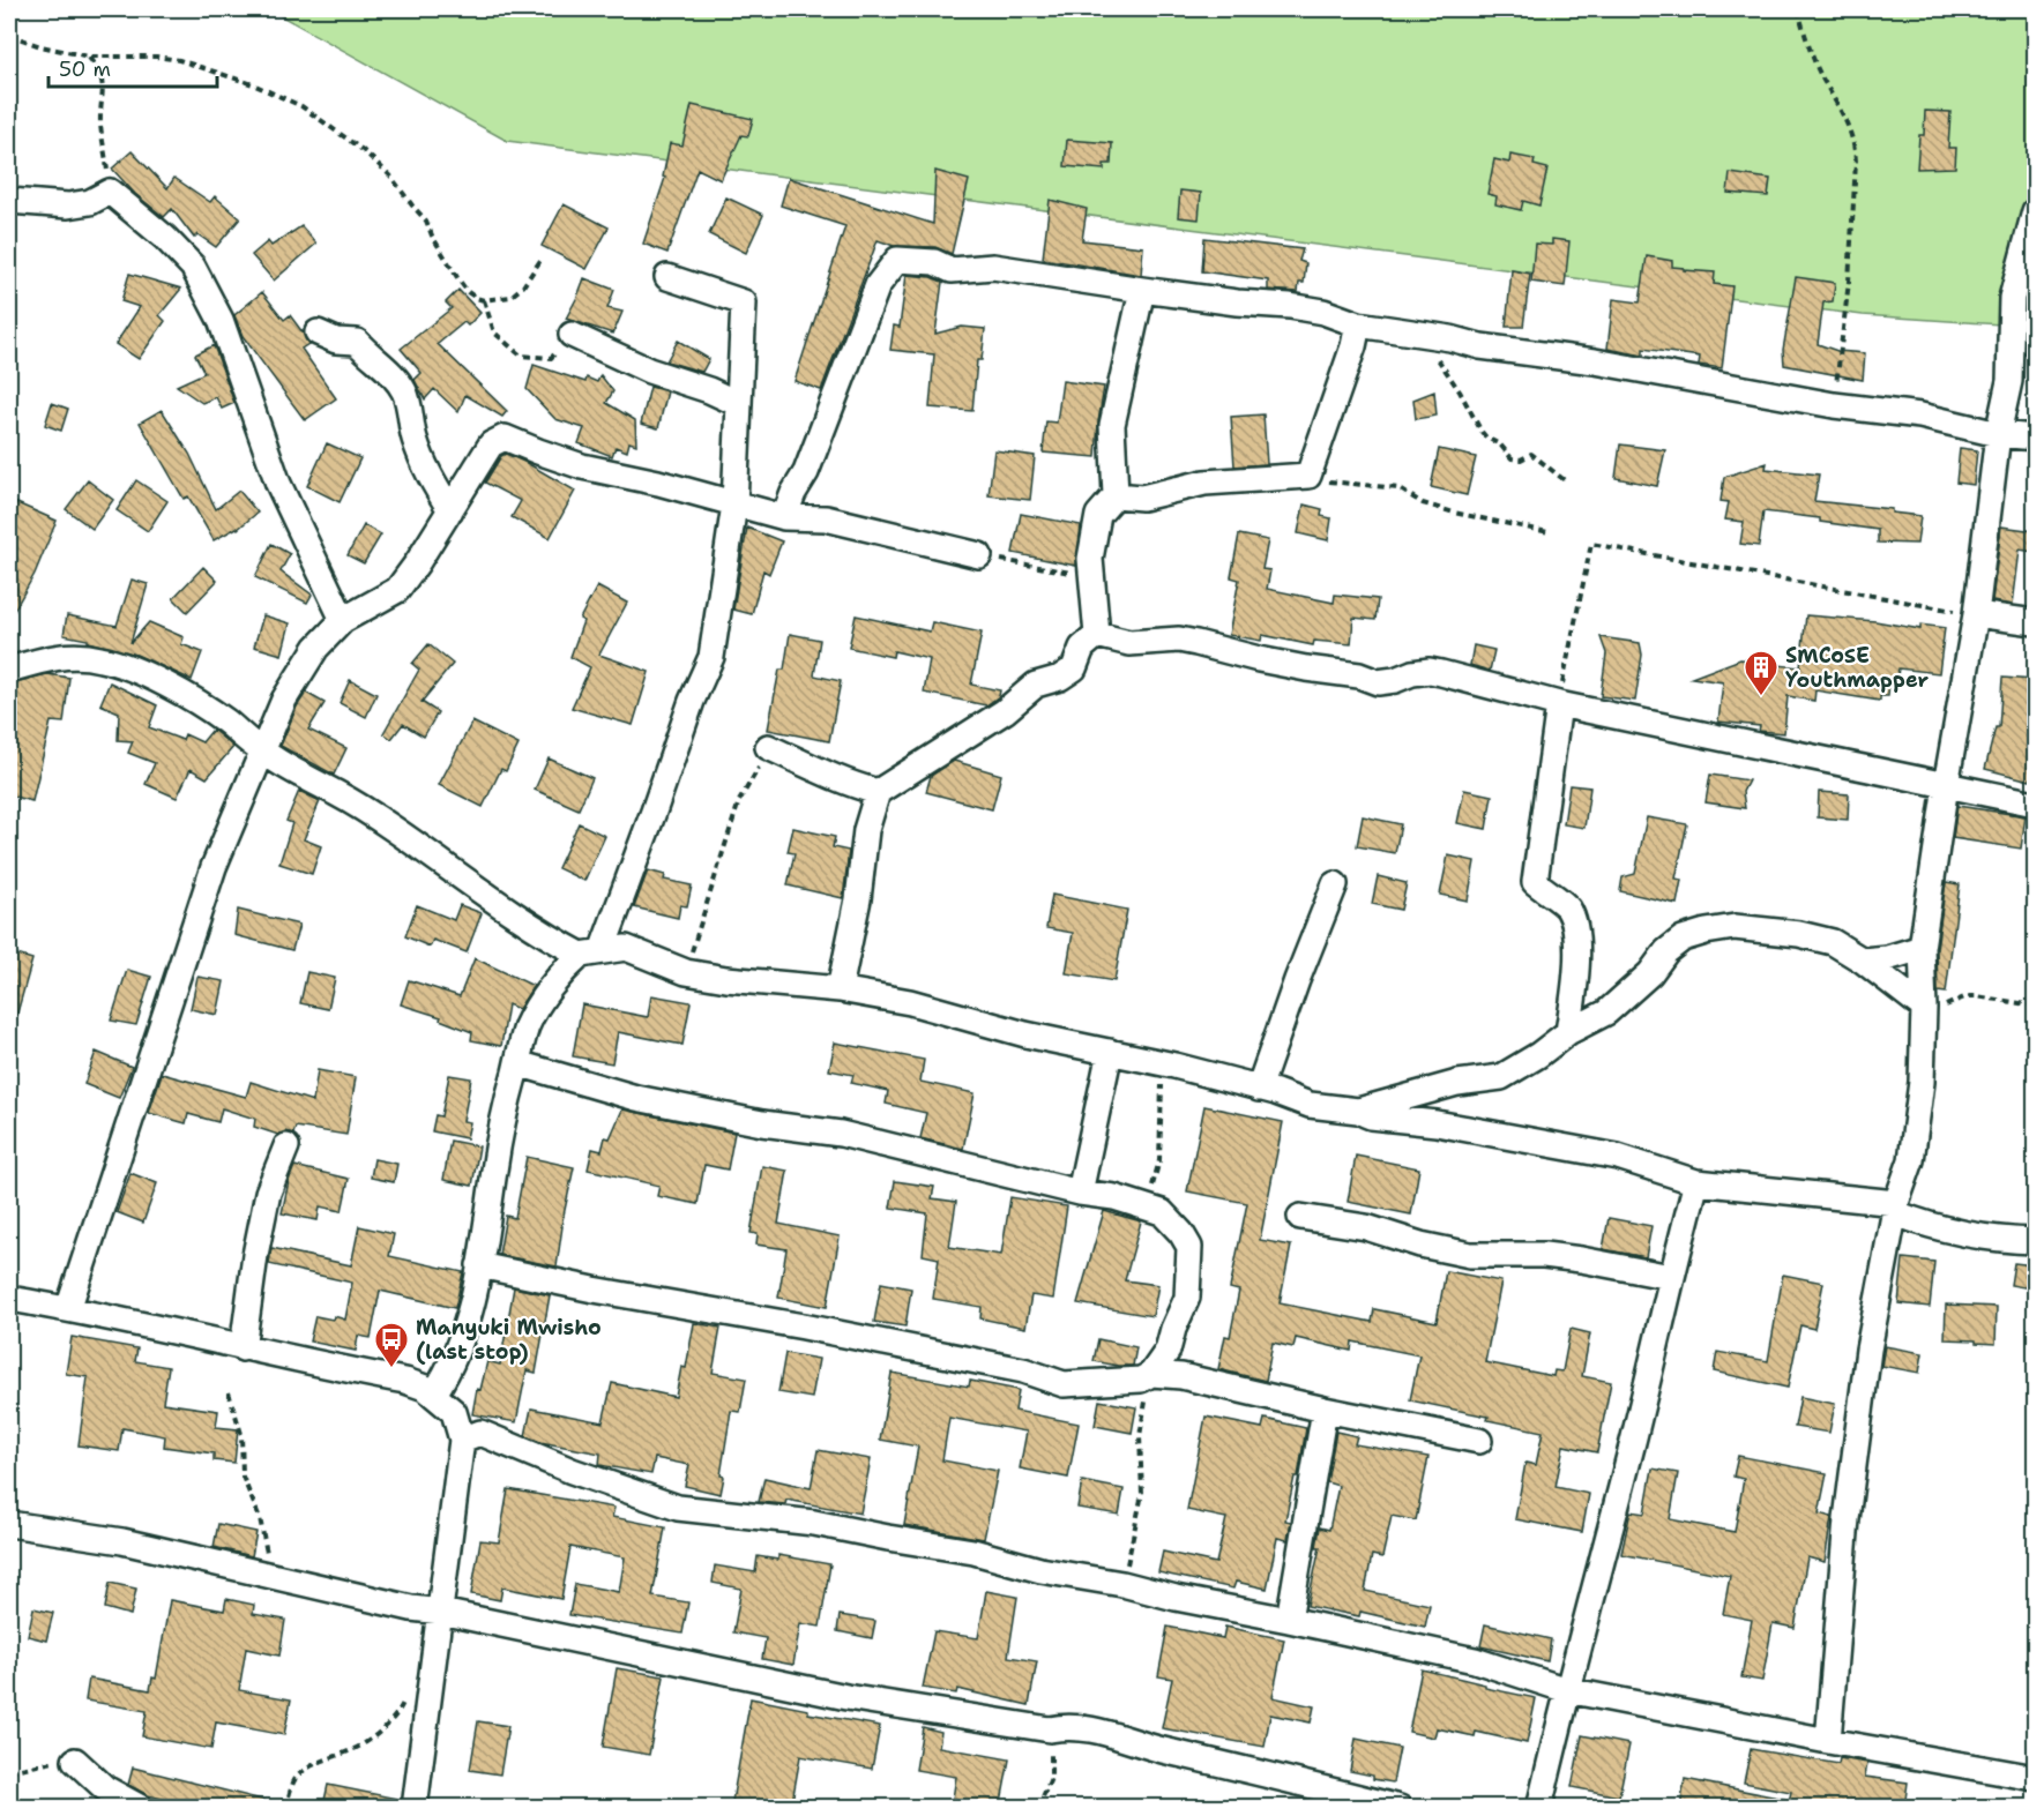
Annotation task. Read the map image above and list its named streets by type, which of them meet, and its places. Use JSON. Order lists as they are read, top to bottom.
{
  "places": {
    "building": ["SMCoSE Youthmapper"],
    "bus stop": ["Manyuki Mwisho (last stop)"]
  },
  "scale_bar": "50 m"
}
